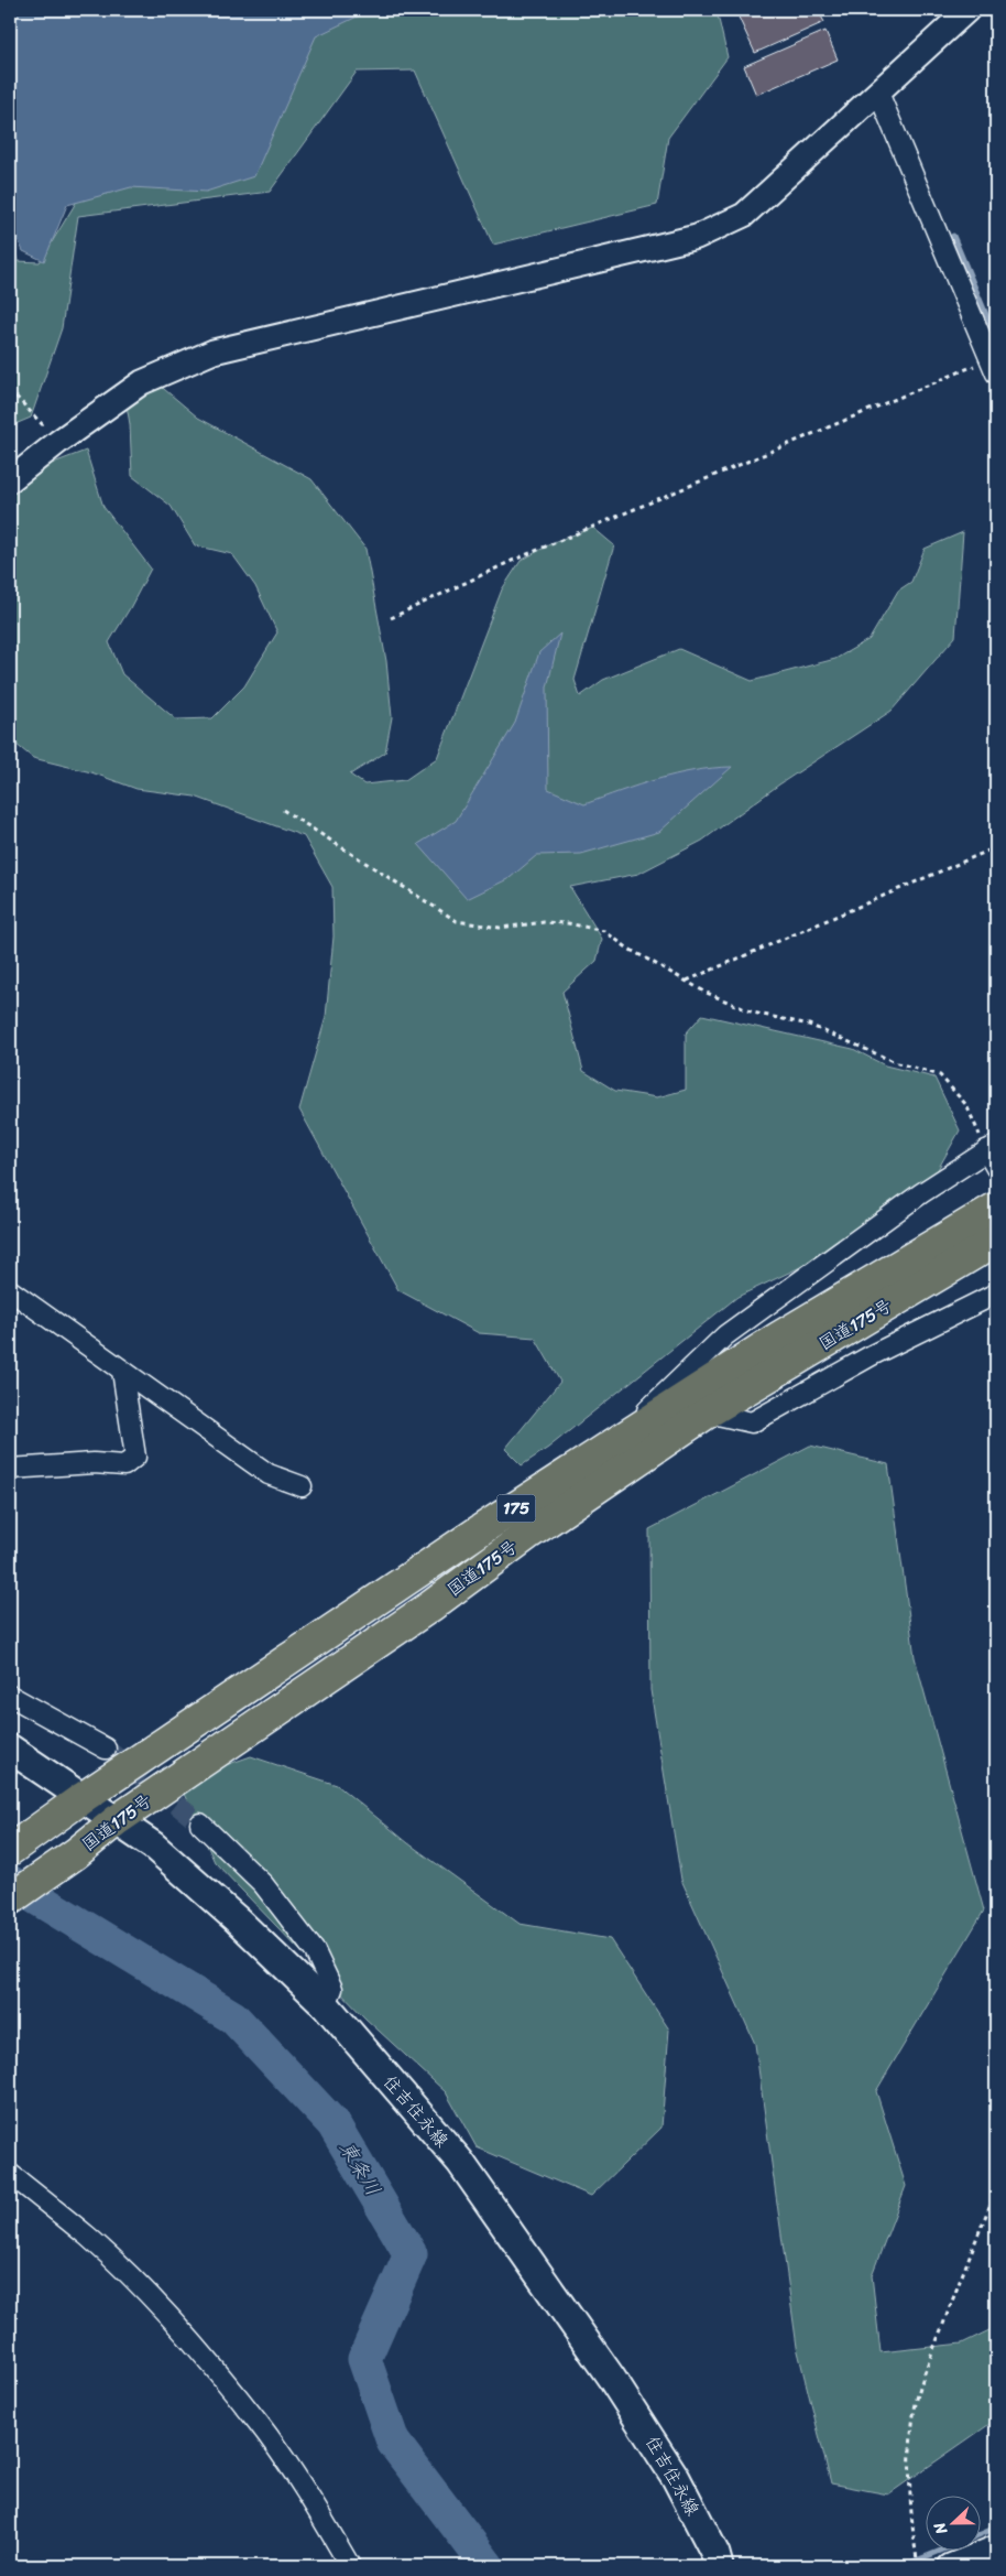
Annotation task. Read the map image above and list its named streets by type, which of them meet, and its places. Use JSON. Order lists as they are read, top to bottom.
{
  "streets": {
    "highway": ["国道175号", "175"],
    "main road": ["住吉住永線"]
  },
  "crossings": [
    ["国道175号", "住吉住永線"]
  ],
  "water": ["東条川"],
  "north": "left"
}
